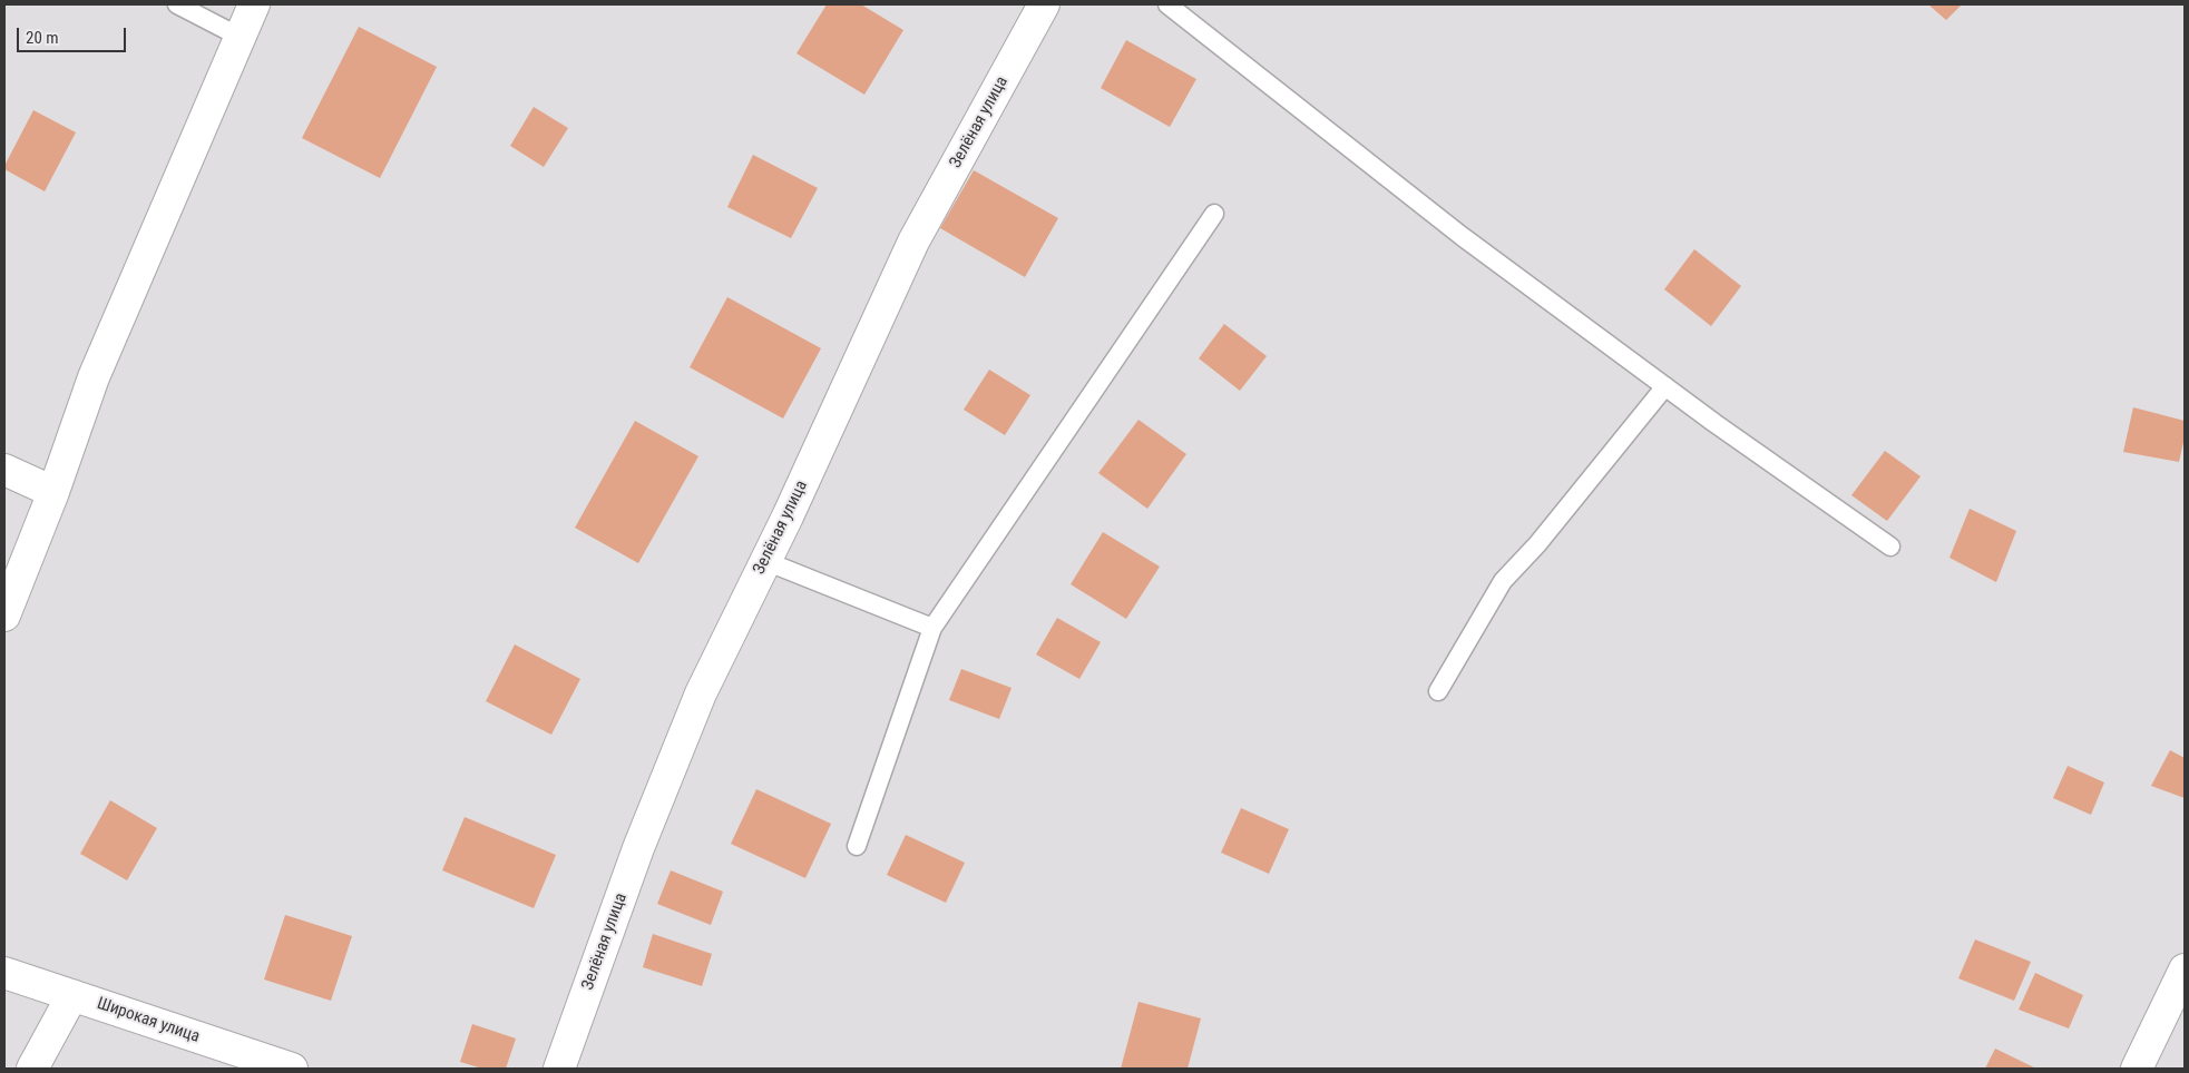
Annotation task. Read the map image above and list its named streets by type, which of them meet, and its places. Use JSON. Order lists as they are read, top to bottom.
{
  "streets": {
    "street": ["Зелёная улица", "Широкая улица"]
  },
  "scale_bar": "20 m"
}
